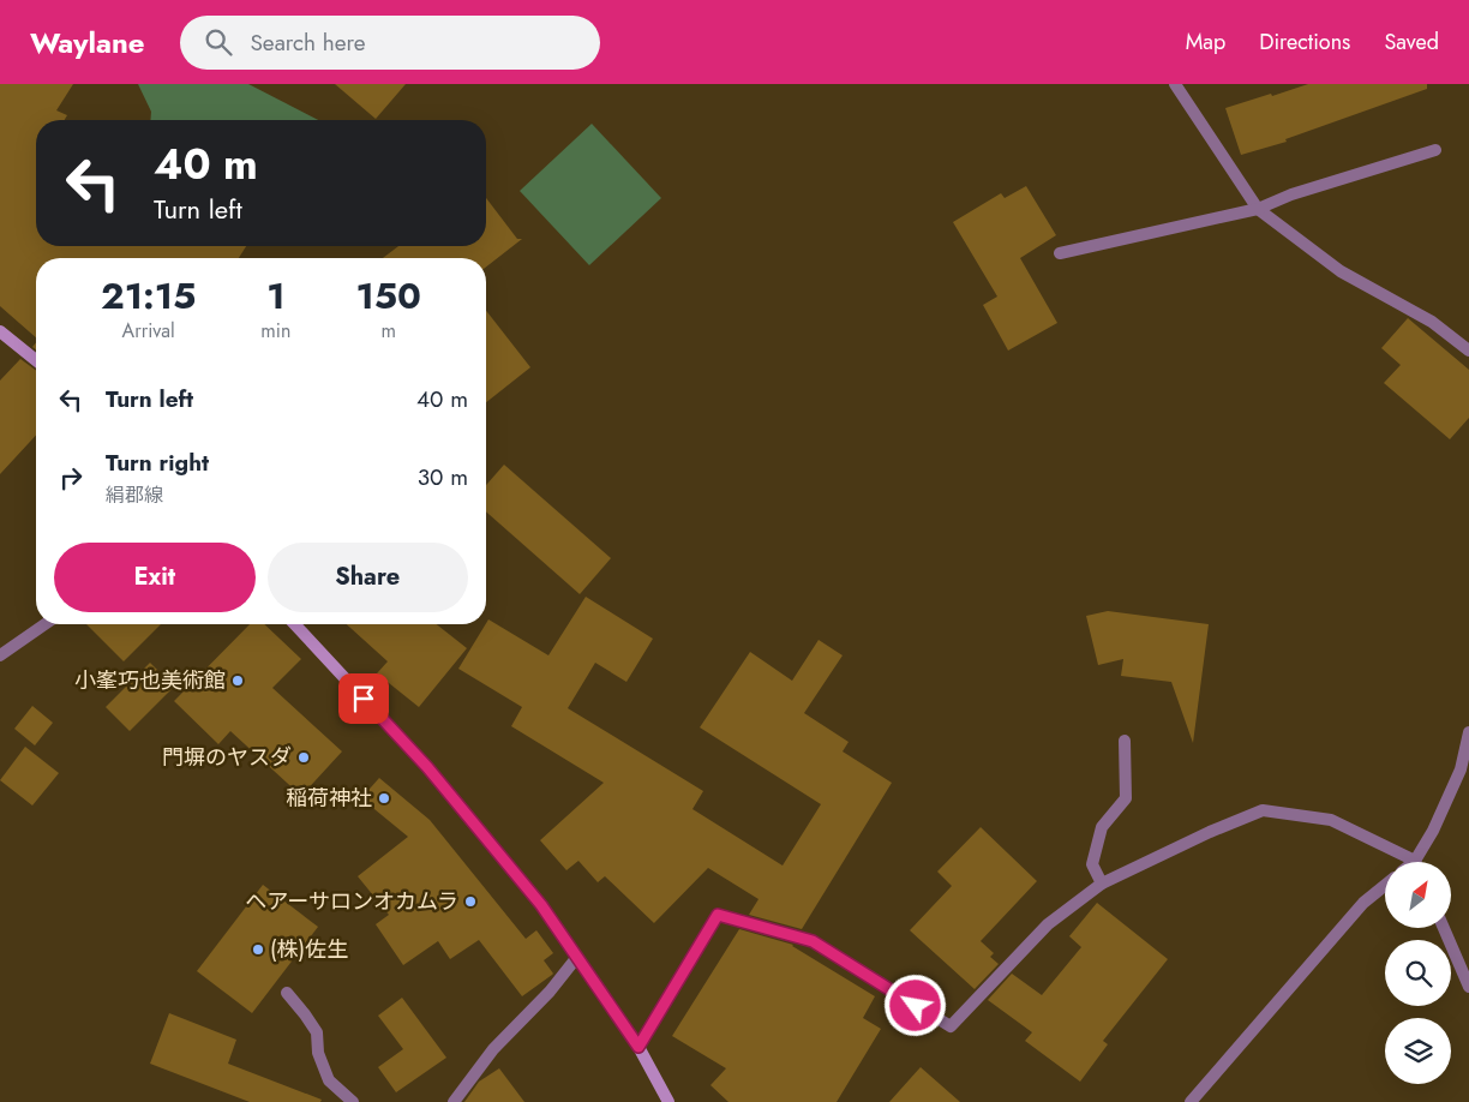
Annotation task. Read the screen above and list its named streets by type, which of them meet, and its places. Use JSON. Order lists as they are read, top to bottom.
{
  "places": [
    "小峯巧也美術館",
    "門塀のヤスダ",
    "稲荷神社",
    "ヘアーサロンオカムラ",
    "(株)佐生"
  ],
  "north": "top right",
  "page": {
    "header": "Waylane",
    "search": "Search here",
    "nav": ["Map", "Directions", "Saved"],
    "turn": ["40 m", "Turn left"],
    "eta": [
      "21:15",
      "Arrival",
      "1",
      "min",
      "150",
      "m"
    ],
    "list": [
      {
        "name": "Turn left",
        "value": "40 m"
      },
      {
        "name": "Turn right",
        "note": "絹郡線",
        "value": "30 m"
      }
    ],
    "buttons": ["Exit", "Share"]
  }
}
